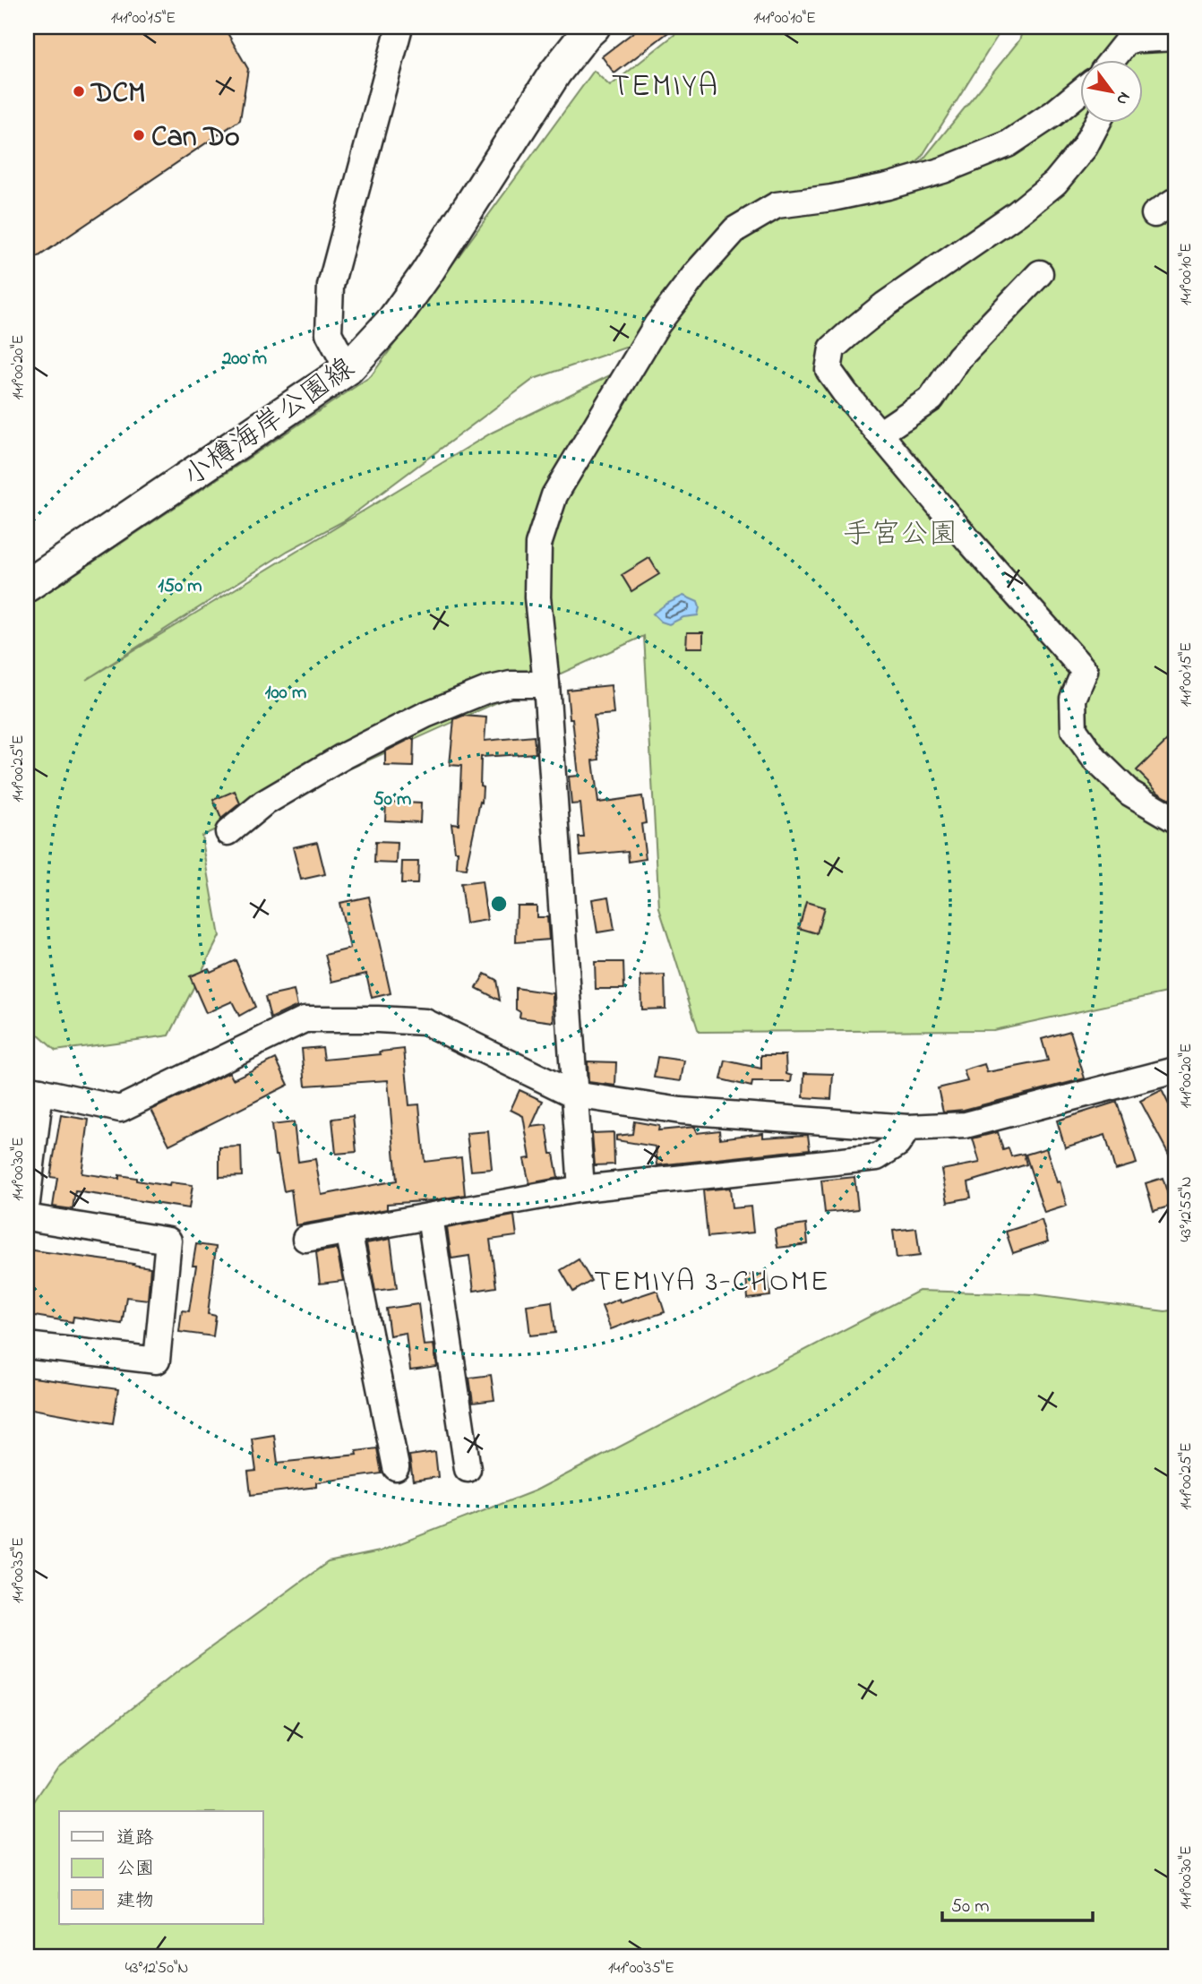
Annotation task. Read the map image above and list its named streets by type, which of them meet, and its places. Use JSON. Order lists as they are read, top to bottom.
{
  "streets": {
    "main road": ["小樽海岸公園線"]
  },
  "districts": ["TEMIYA", "TEMIYA 3-CHOME"],
  "parks": ["手宮公園"],
  "places": ["DCM", "Can Do"],
  "legend": ["道路", "公園", "建物"],
  "scale_bar": "50 m",
  "north": "bottom right",
  "coordinates": [
    "141°00'15\"E",
    "141°00'10\"E",
    "141°00'20\"E",
    "141°00'25\"E",
    "141°00'30\"E",
    "43°12'55\"N",
    "141°00'35\"E",
    "43°12'50\"N"
  ],
  "rings": [
    "200 m",
    "150 m",
    "100 m",
    "50 m"
  ]
}
